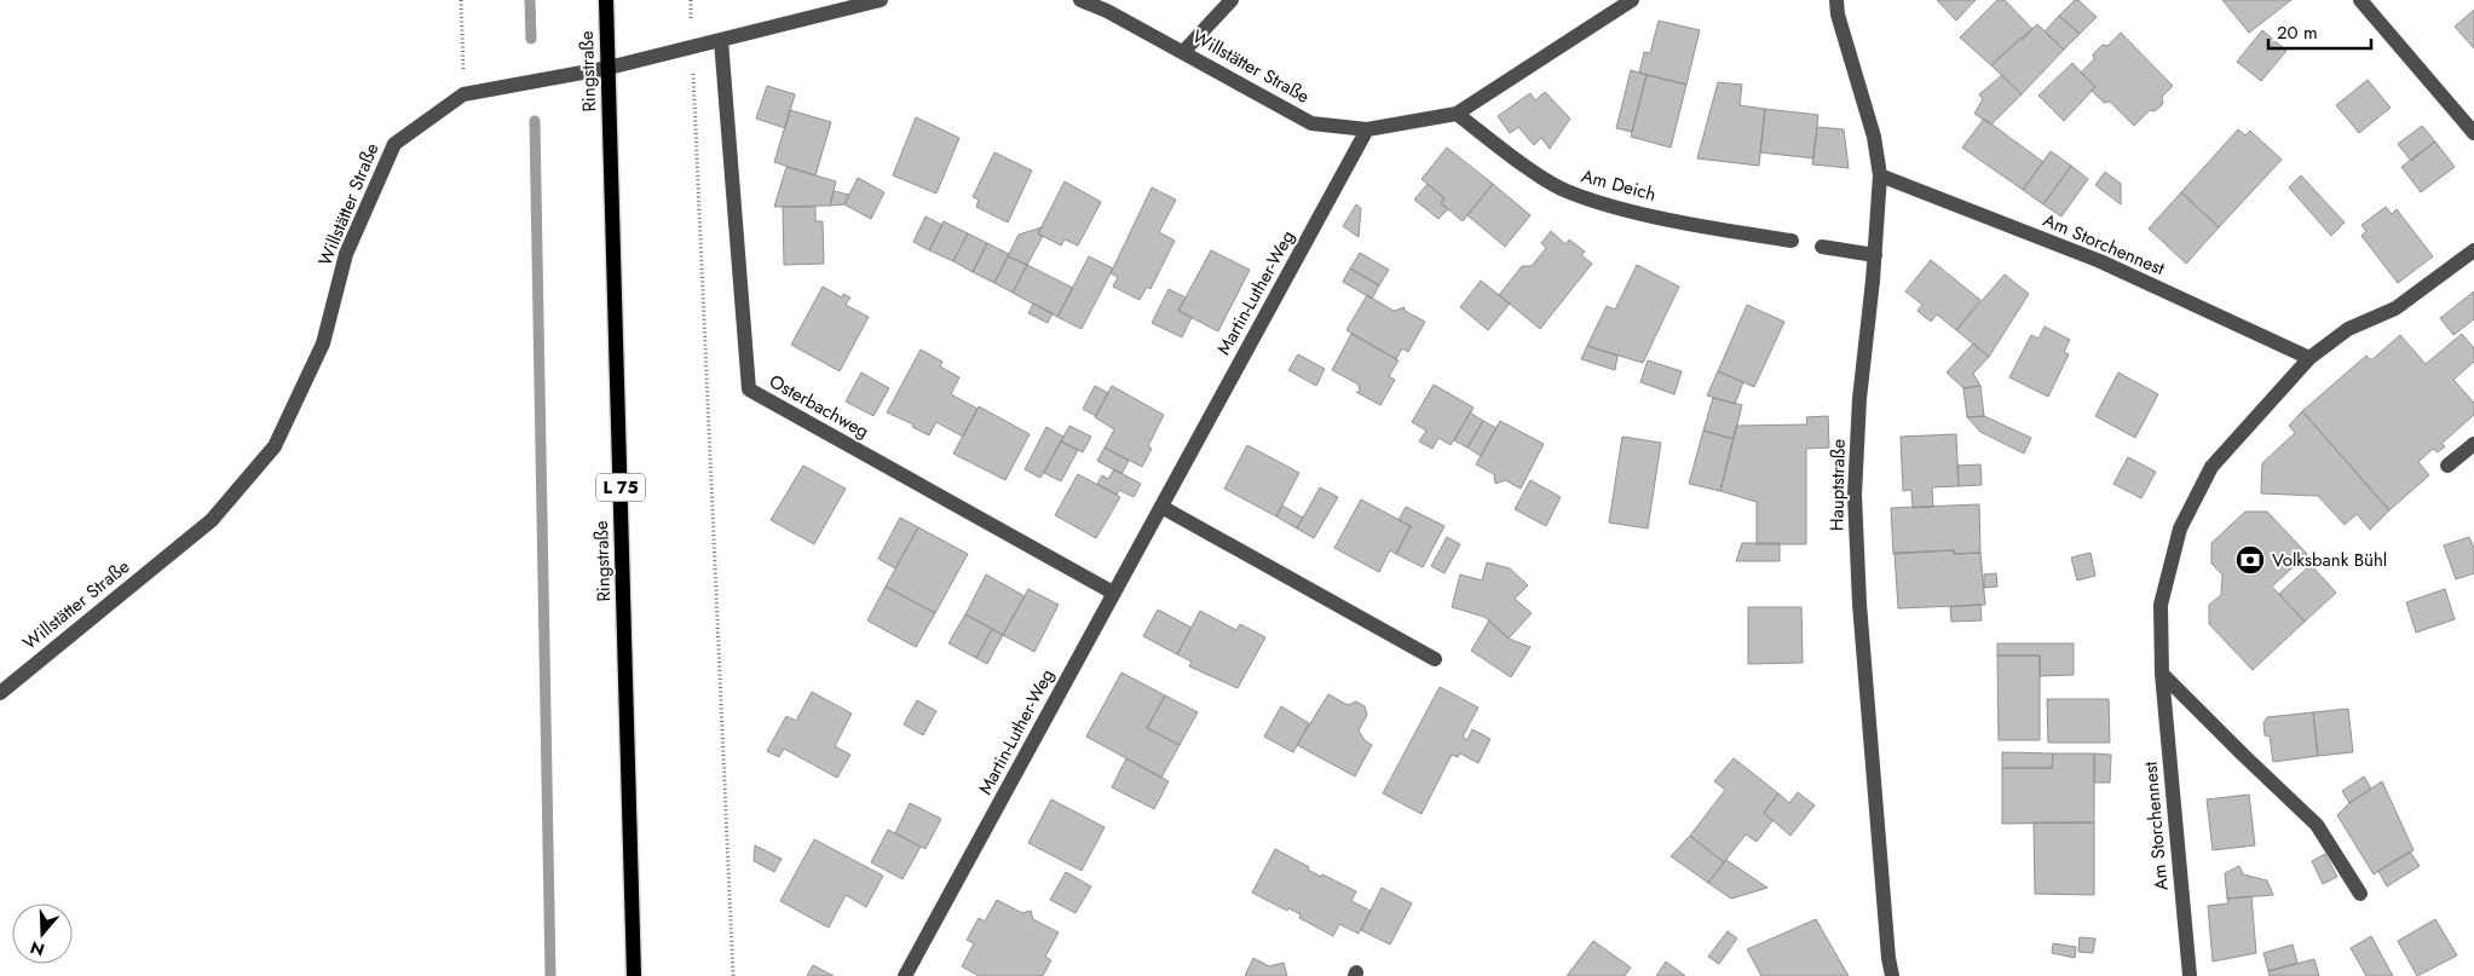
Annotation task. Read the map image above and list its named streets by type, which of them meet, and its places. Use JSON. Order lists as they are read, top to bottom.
{
  "streets": {
    "main road": ["Ringstraße", "L 75"],
    "street": [
      "Willstätter Straße",
      "Am Deich",
      "Am Storchennest",
      "Martin-Luther-Weg",
      "Osterbachweg",
      "Hauptstraße"
    ]
  },
  "crossings": [
    ["Willstätter Straße", "Ringstraße"],
    ["Willstätter Straße", "Am Deich"],
    ["Willstätter Straße", "Martin-Luther-Weg"],
    ["Willstätter Straße", "Osterbachweg"],
    ["Am Storchennest", "Hauptstraße"],
    ["Martin-Luther-Weg", "Osterbachweg"]
  ],
  "places": {
    "bank": ["Volksbank Bühl"]
  },
  "scale_bar": "20 m",
  "north": "bottom"
}
